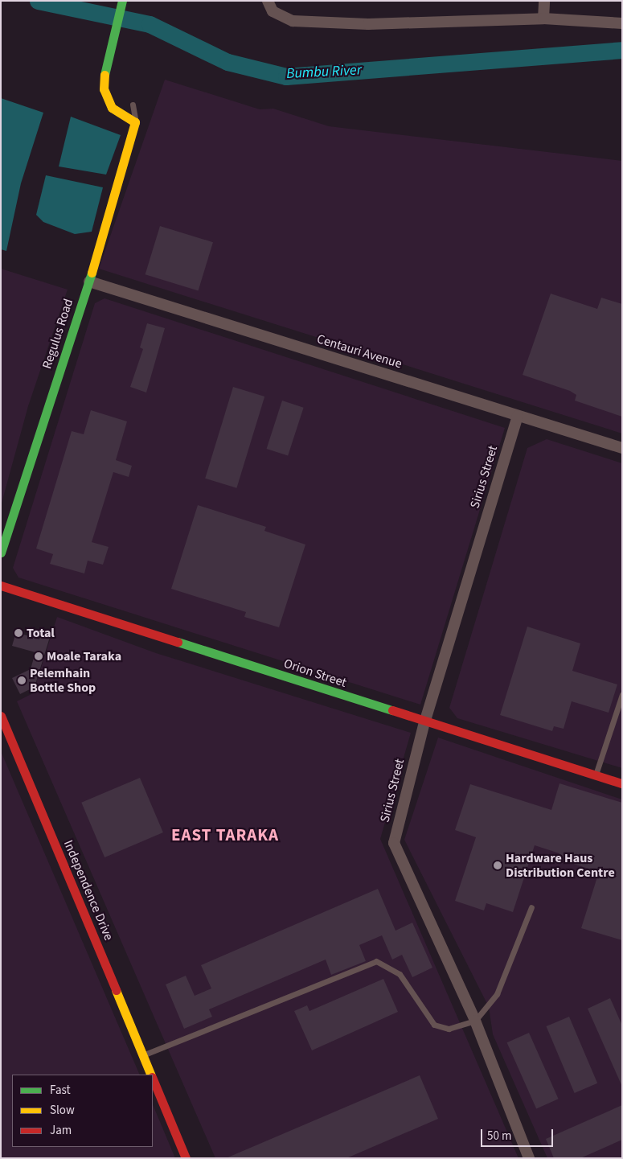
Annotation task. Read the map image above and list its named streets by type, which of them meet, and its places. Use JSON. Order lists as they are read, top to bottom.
{
  "streets": {
    "street": [
      "Regulus Road",
      "Centauri Avenue",
      "Sirius Street",
      "Orion Street",
      "Independence Drive"
    ]
  },
  "crossings": [
    ["Regulus Road", "Centauri Avenue"],
    ["Centauri Avenue", "Sirius Street"],
    ["Sirius Street", "Orion Street"]
  ],
  "districts": ["EAST TARAKA"],
  "water": ["Bumbu River"],
  "places": [
    "Total",
    "Moale Taraka",
    "Pelemhain Bottle Shop",
    "Hardware Haus Distribution Centre"
  ],
  "legend": ["Fast", "Slow", "Jam"],
  "scale_bar": "50 m"
}
